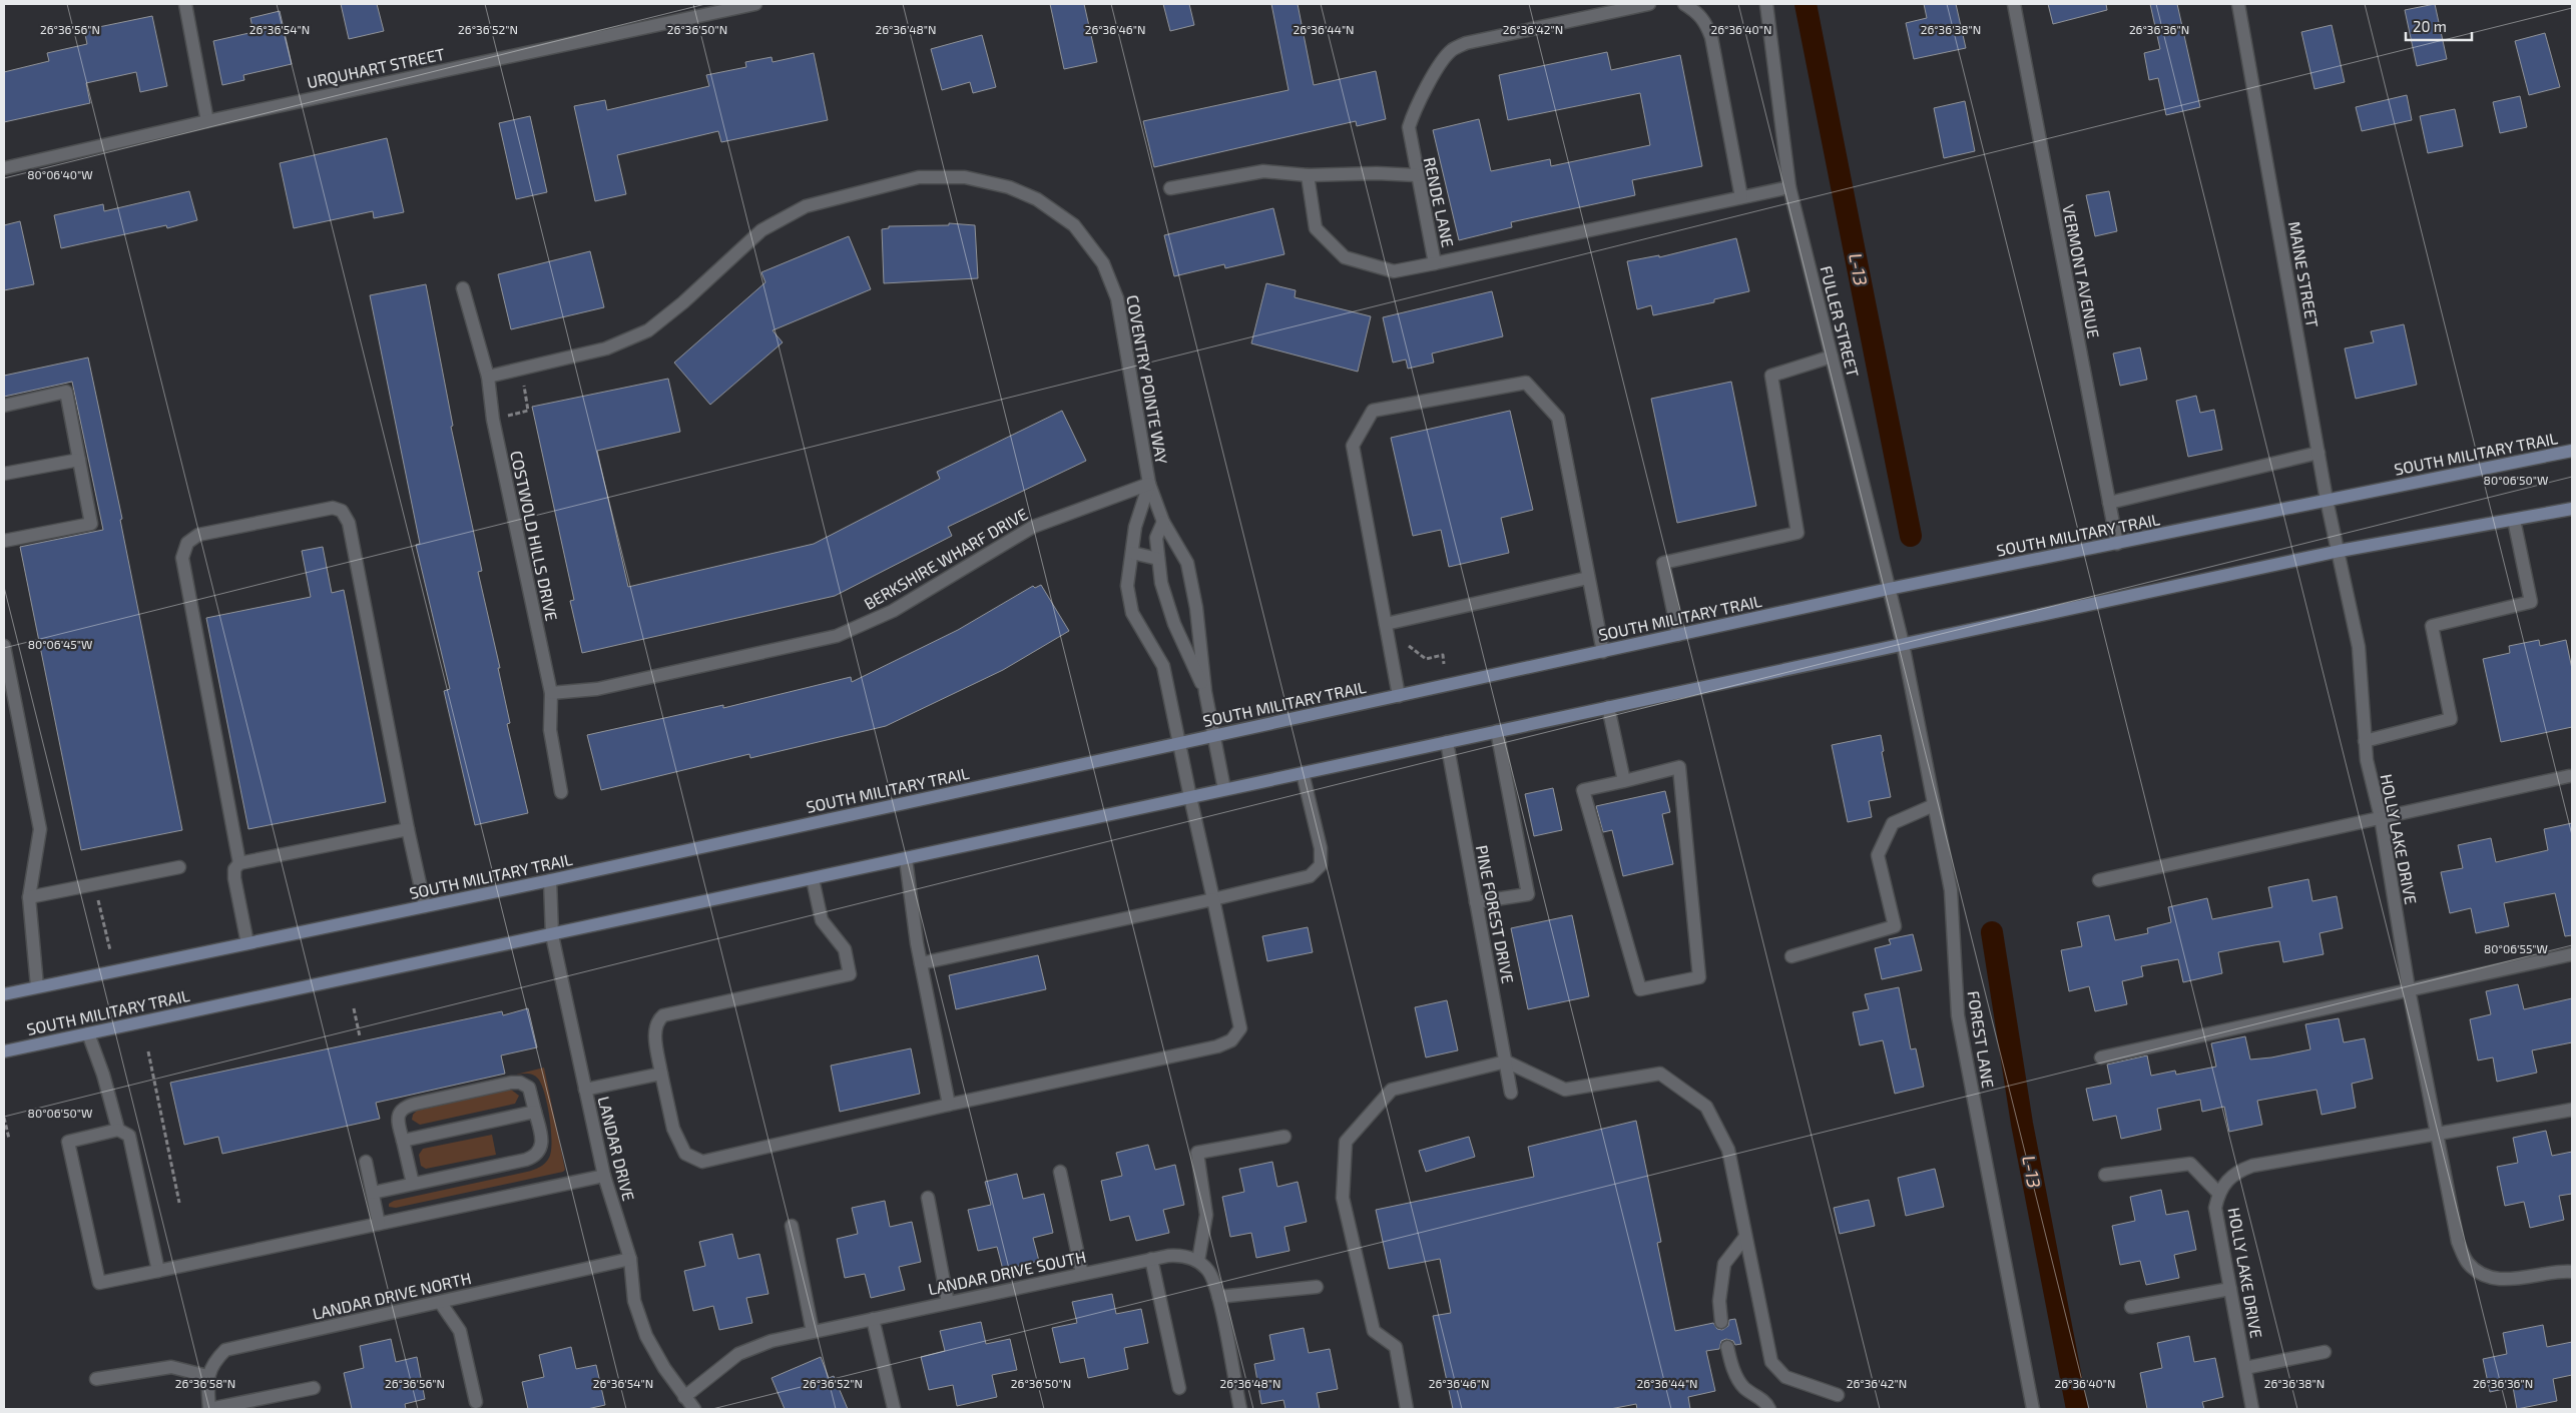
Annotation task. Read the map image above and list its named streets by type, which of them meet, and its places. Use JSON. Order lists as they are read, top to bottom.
{
  "streets": {
    "main road": ["SOUTH MILITARY TRAIL"],
    "street": [
      "URQUHART STREET",
      "RENDE LANE",
      "VERMONT AVENUE",
      "MAINE STREET",
      "FULLER STREET",
      "COVENTRY POINTE WAY",
      "COSTWOLD HILLS DRIVE",
      "BERKSHIRE WHARF DRIVE",
      "HOLLY LAKE DRIVE",
      "PINE FOREST DRIVE",
      "FOREST LANE",
      "LANDAR DRIVE",
      "LANDAR DRIVE SOUTH",
      "LANDAR DRIVE NORTH"
    ]
  },
  "crossings": [
    ["RENDE LANE", "FULLER STREET"],
    ["VERMONT AVENUE", "SOUTH MILITARY TRAIL"],
    ["MAINE STREET", "SOUTH MILITARY TRAIL"],
    ["MAINE STREET", "HOLLY LAKE DRIVE"],
    ["FULLER STREET", "SOUTH MILITARY TRAIL"],
    ["FULLER STREET", "FOREST LANE"],
    ["COVENTRY POINTE WAY", "SOUTH MILITARY TRAIL"],
    ["COVENTRY POINTE WAY", "COSTWOLD HILLS DRIVE"],
    ["COVENTRY POINTE WAY", "BERKSHIRE WHARF DRIVE"],
    ["SOUTH MILITARY TRAIL", "HOLLY LAKE DRIVE"],
    ["SOUTH MILITARY TRAIL", "PINE FOREST DRIVE"],
    ["SOUTH MILITARY TRAIL", "FOREST LANE"],
    ["SOUTH MILITARY TRAIL", "LANDAR DRIVE"],
    ["COSTWOLD HILLS DRIVE", "BERKSHIRE WHARF DRIVE"],
    ["LANDAR DRIVE", "LANDAR DRIVE SOUTH"],
    ["LANDAR DRIVE", "LANDAR DRIVE NORTH"]
  ],
  "water": ["L-13"],
  "scale_bar": "20 m",
  "coordinates": [
    "26°36'56\"N",
    "26°36'54\"N",
    "26°36'52\"N",
    "26°36'50\"N",
    "26°36'48\"N",
    "26°36'46\"N",
    "26°36'44\"N",
    "26°36'42\"N",
    "26°36'40\"N",
    "26°36'38\"N",
    "26°36'36\"N",
    "80°06'40\"W",
    "80°06'50\"W",
    "80°06'45\"W",
    "80°06'55\"W",
    "26°36'58\"N"
  ]
}
